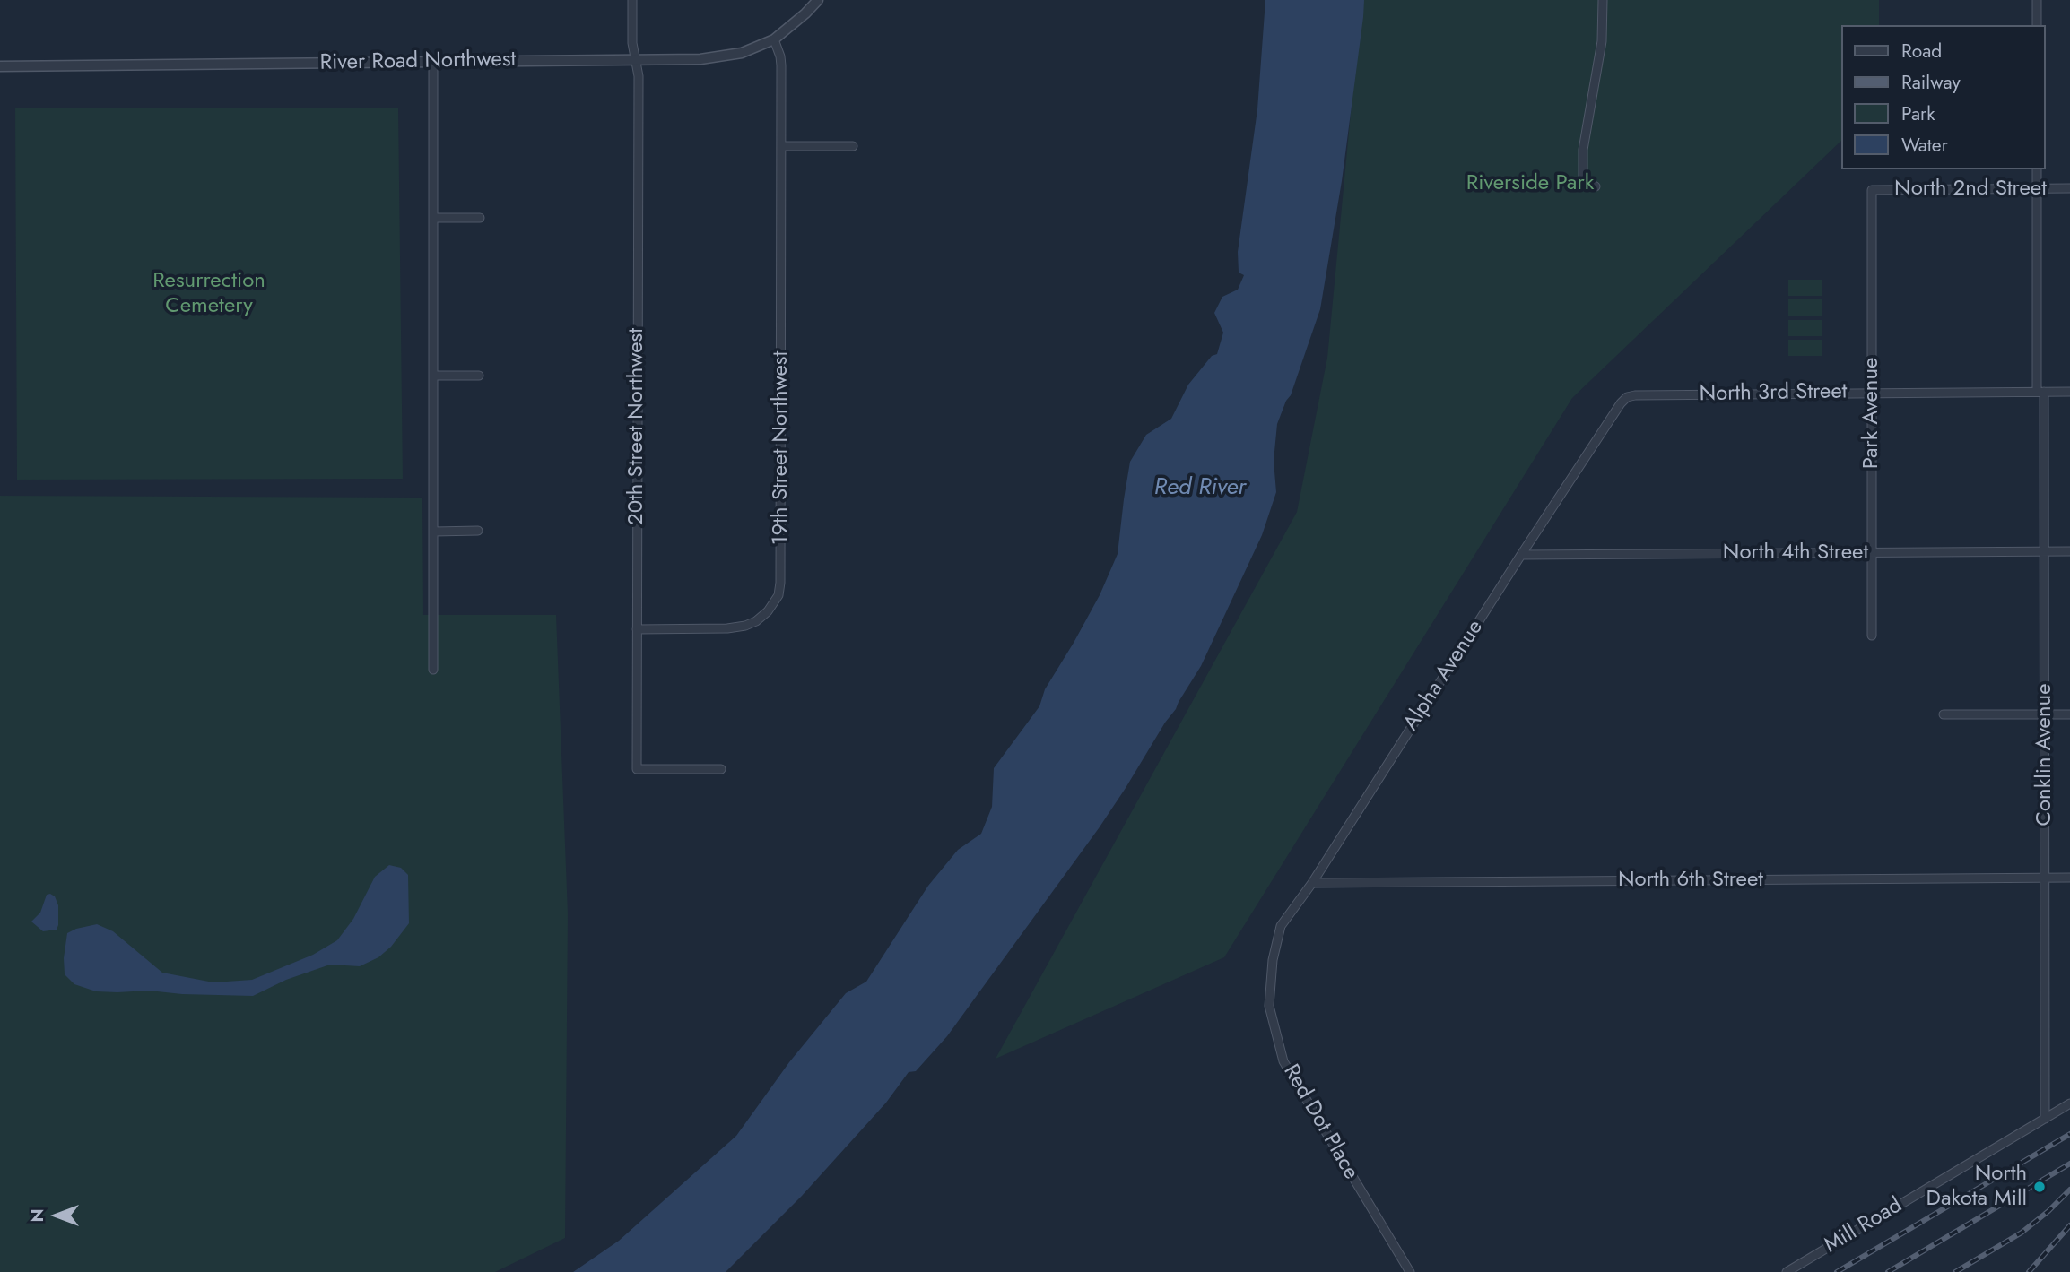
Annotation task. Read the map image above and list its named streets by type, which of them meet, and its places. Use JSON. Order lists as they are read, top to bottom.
{
  "streets": {
    "street": [
      "River Road Northwest",
      "North 2nd Street",
      "North 3rd Street",
      "Park Avenue",
      "20th Street Northwest",
      "19th Street Northwest",
      "North 4th Street",
      "Alpha Avenue",
      "Conklin Avenue",
      "North 6th Street",
      "Red Dot Place",
      "Mill Road"
    ]
  },
  "crossings": [
    ["River Road Northwest", "20th Street Northwest"],
    ["River Road Northwest", "19th Street Northwest"],
    ["North 2nd Street", "Park Avenue"],
    ["North 2nd Street", "Conklin Avenue"],
    ["North 3rd Street", "Park Avenue"],
    ["North 3rd Street", "Alpha Avenue"],
    ["North 3rd Street", "Conklin Avenue"],
    ["Park Avenue", "North 4th Street"],
    ["20th Street Northwest", "19th Street Northwest"],
    ["North 4th Street", "Alpha Avenue"],
    ["North 4th Street", "Conklin Avenue"],
    ["Alpha Avenue", "North 6th Street"],
    ["Alpha Avenue", "Red Dot Place"],
    ["Conklin Avenue", "North 6th Street"],
    ["Conklin Avenue", "Mill Road"]
  ],
  "water": ["Red River"],
  "parks": ["Riverside Park", "Resurrection Cemetery"],
  "places": ["North Dakota Mill"],
  "legend": [
    "Road",
    "Railway",
    "Park",
    "Water"
  ],
  "north": "left"
}
